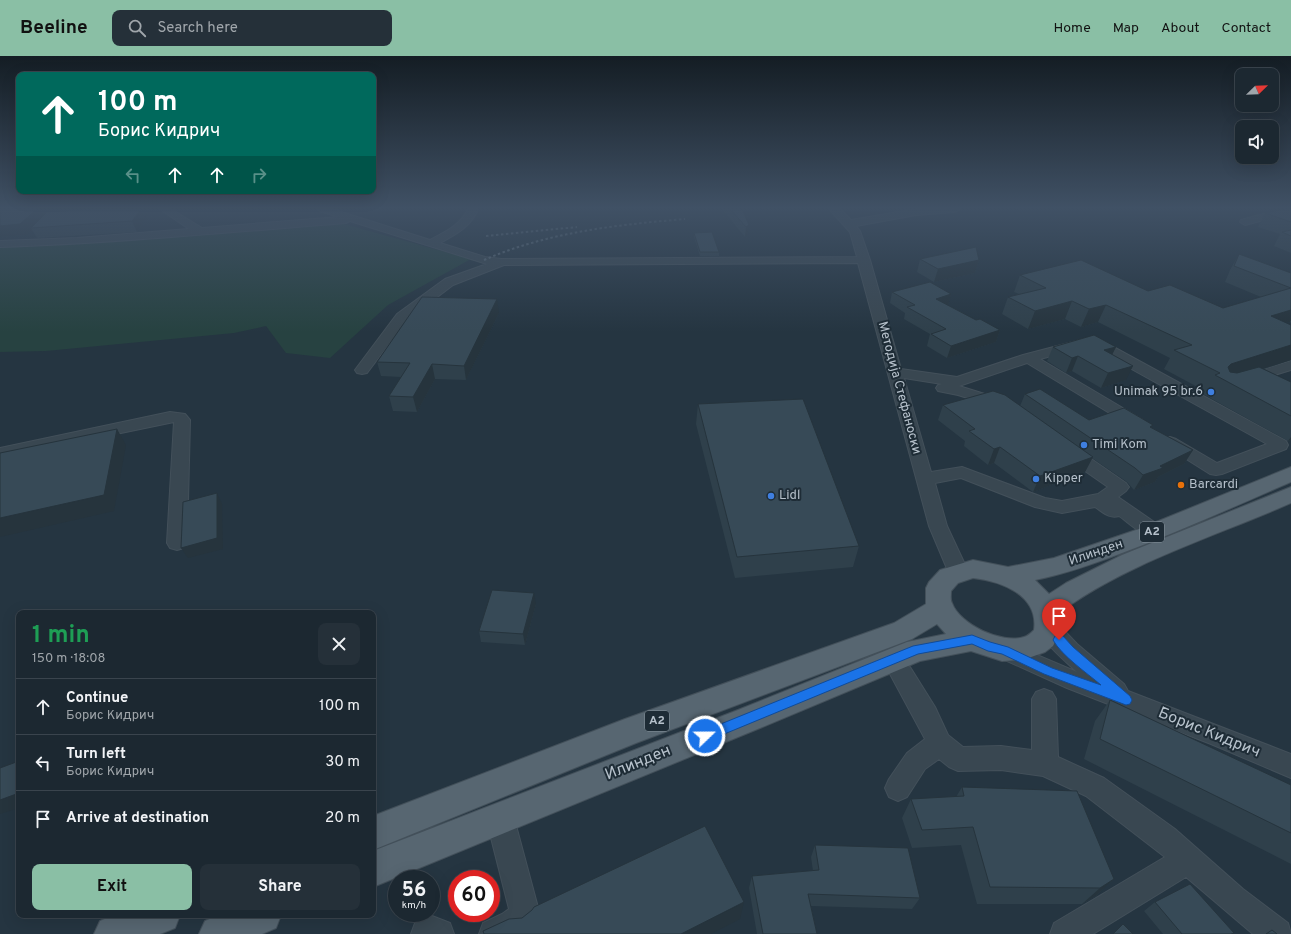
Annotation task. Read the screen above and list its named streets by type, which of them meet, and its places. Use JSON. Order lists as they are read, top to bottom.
{
  "streets": {
    "main road": ["A2", "Илинден"],
    "street": ["Методија Стефаноски", "Борис Кидрич"]
  },
  "crossings": [
    ["Методија Стефаноски", "A2"],
    ["Методија Стефаноски", "Илинден"],
    ["Методија Стефаноски", "Борис Кидрич"],
    ["A2", "Илинден"],
    ["A2", "Борис Кидрич"],
    ["Илинден", "Борис Кидрич"]
  ],
  "places": [
    "Unimak 95 br.6",
    "Timi Kom",
    "Kipper",
    "Barcardi",
    "Lidl"
  ],
  "north": "top right",
  "page": {
    "header": "Beeline",
    "search": "Search here",
    "nav": [
      "Home",
      "Map",
      "About",
      "Contact"
    ],
    "turn": ["100 m", "Борис Кидрич"],
    "heading": ["1 min", "150 m · 18:08"],
    "list": [
      {
        "name": "Continue",
        "note": "Борис Кидрич",
        "value": "100 m"
      },
      {
        "name": "Turn left",
        "note": "Борис Кидрич",
        "value": "30 m"
      },
      {
        "name": "Arrive at destination",
        "value": "20 m"
      }
    ],
    "buttons": ["Exit", "Share"],
    "speed": "56 km/h",
    "limit": "60"
  }
}
